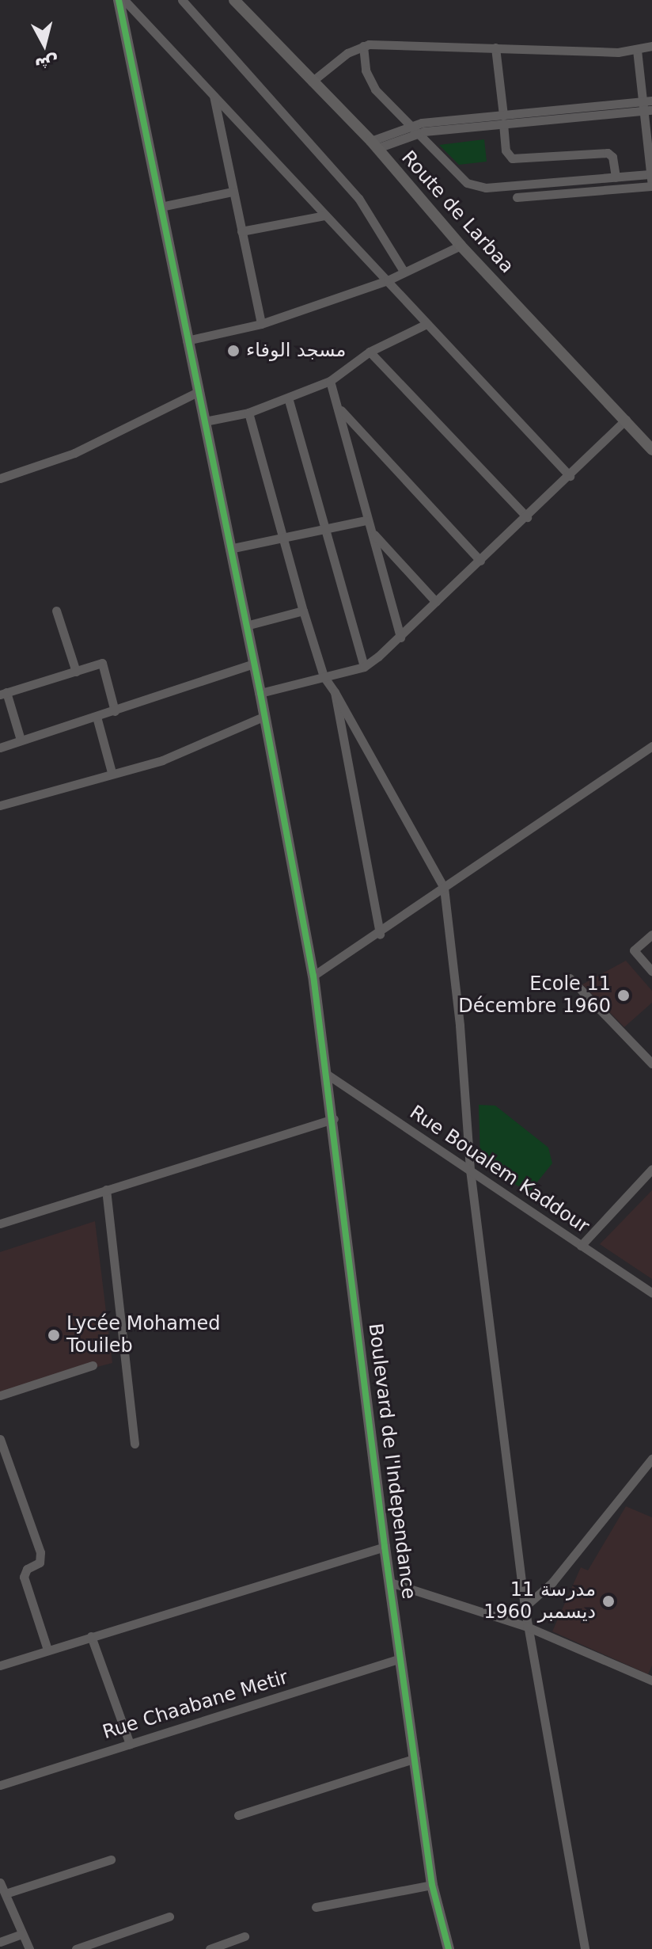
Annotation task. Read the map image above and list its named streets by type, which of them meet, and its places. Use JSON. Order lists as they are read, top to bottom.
{
  "streets": {
    "street": [
      "Route de Larbaa",
      "Rue Boualem Kaddour",
      "Boulevard de l'Independance",
      "Rue Chaabane Metir"
    ]
  },
  "crossings": [
    ["Rue Boualem Kaddour", "Boulevard de l'Independance"],
    ["Boulevard de l'Independance", "Rue Chaabane Metir"]
  ],
  "places": [
    "مسجد الوفاء",
    "Ecole 11 Décembre 1960",
    "Lycée Mohamed Touileb",
    "مدرسة 11 ديسمبر 1960"
  ],
  "north": "bottom"
}
